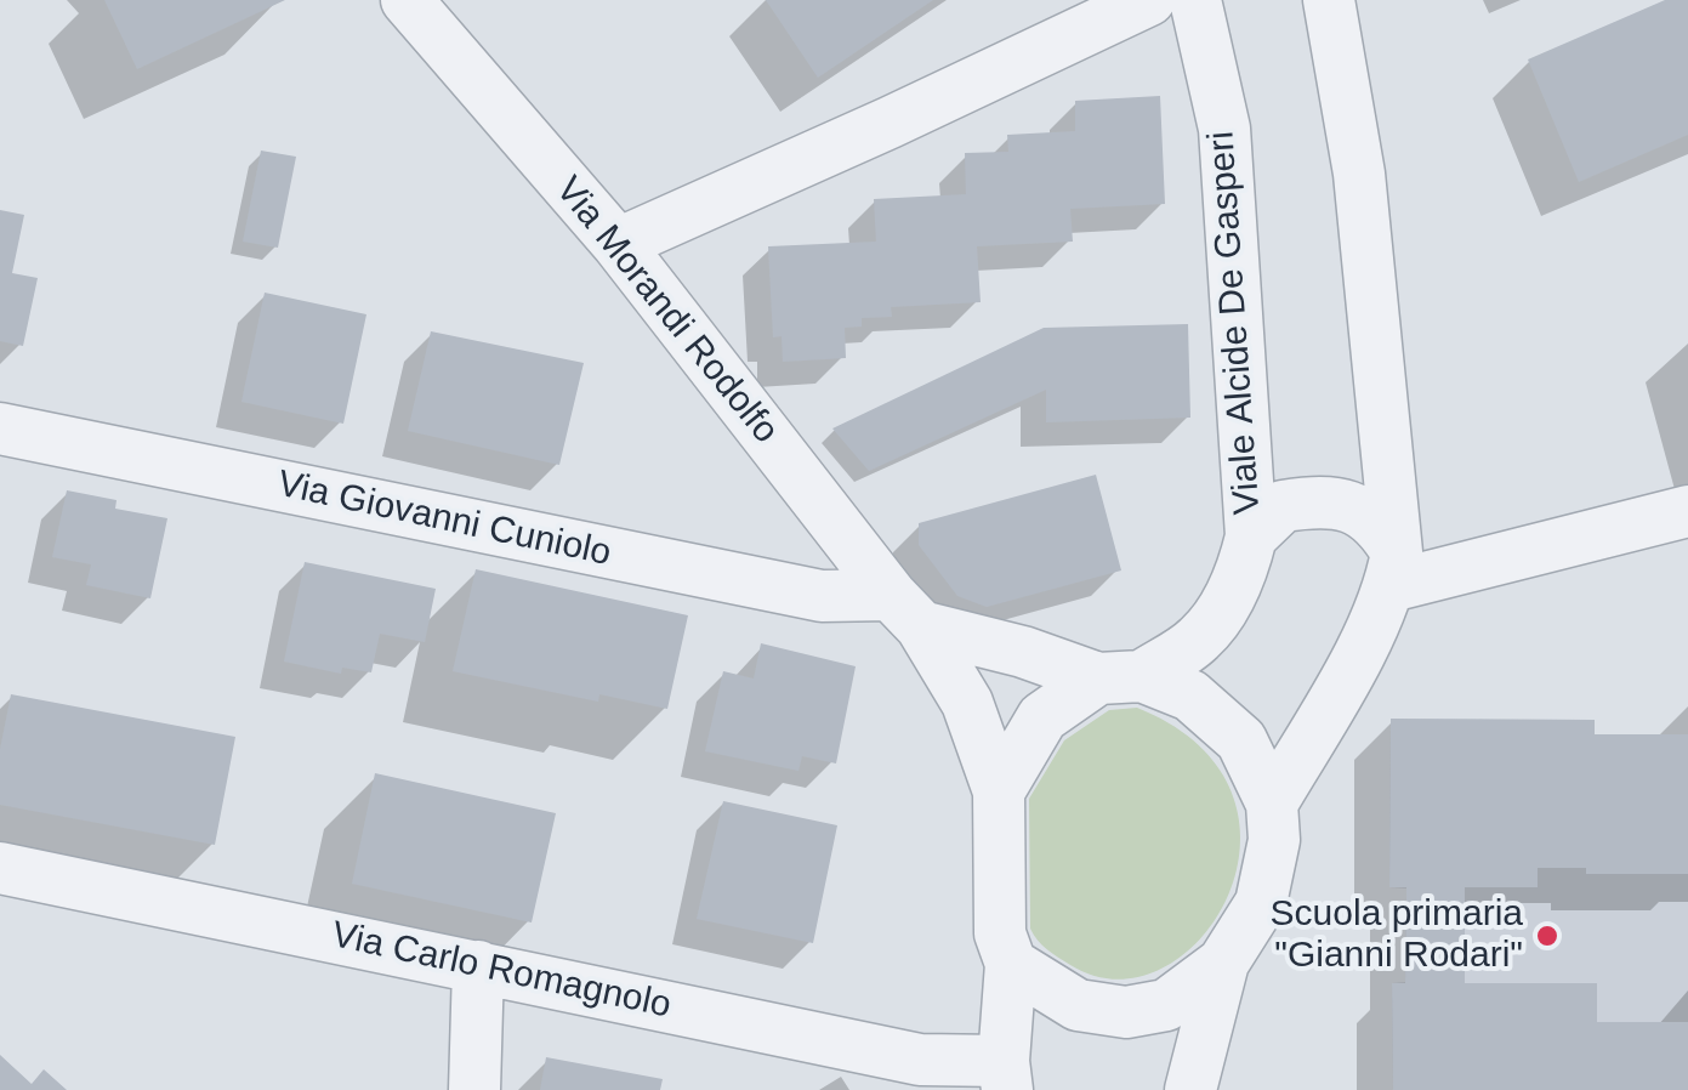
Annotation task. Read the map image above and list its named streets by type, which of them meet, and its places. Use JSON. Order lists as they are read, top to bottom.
{
  "streets": {
    "street": [
      "Via Morandi Rodolfo",
      "Viale Alcide De Gasperi",
      "Via Giovanni Cuniolo",
      "Via Carlo Romagnolo"
    ]
  },
  "crossings": [
    ["Via Morandi Rodolfo", "Via Giovanni Cuniolo"],
    ["Viale Alcide De Gasperi", "Via Giovanni Cuniolo"]
  ],
  "places": ["Scuola primaria \"Gianni Rodari\""]
}
